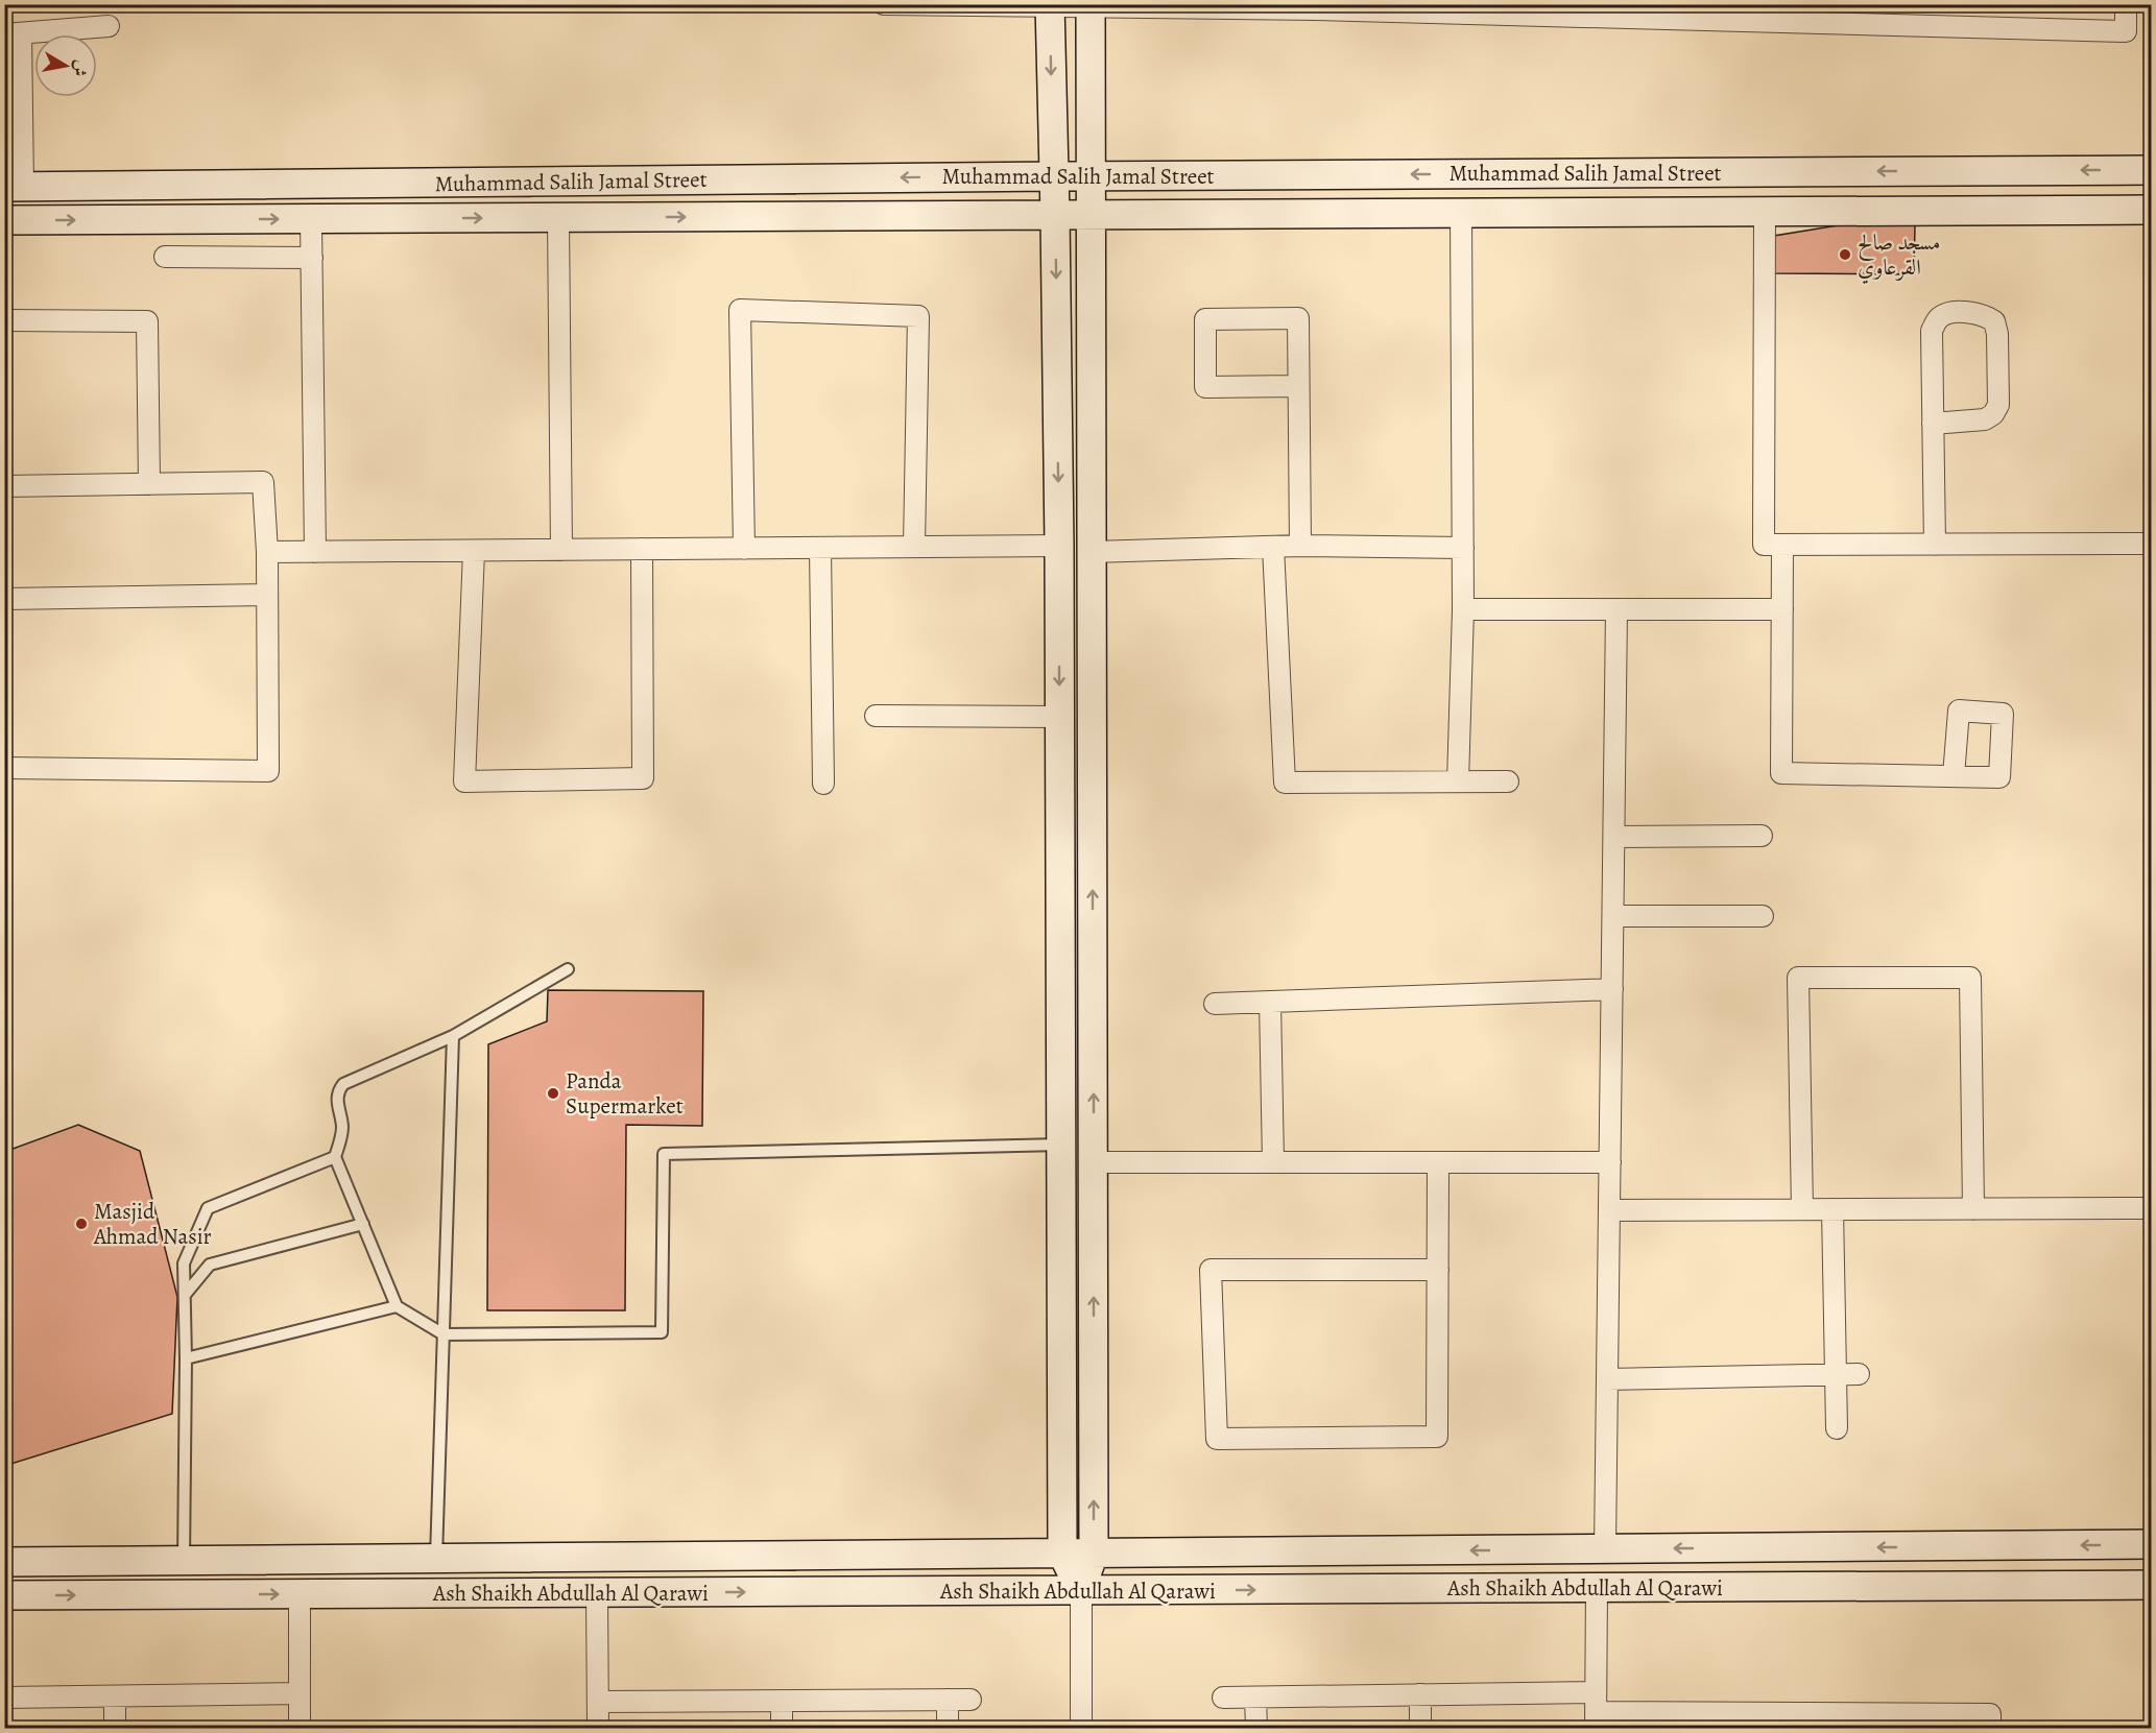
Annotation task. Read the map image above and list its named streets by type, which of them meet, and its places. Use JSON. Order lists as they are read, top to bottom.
{
  "streets": {
    "street": ["Muhammad Salih Jamal Street", "Ash Shaikh Abdullah Al Qarawi"]
  },
  "places": ["مسجد صالح القرعاوي", "Panda Supermarket", "Masjid Ahmad Nasir"],
  "north": "right"
}
